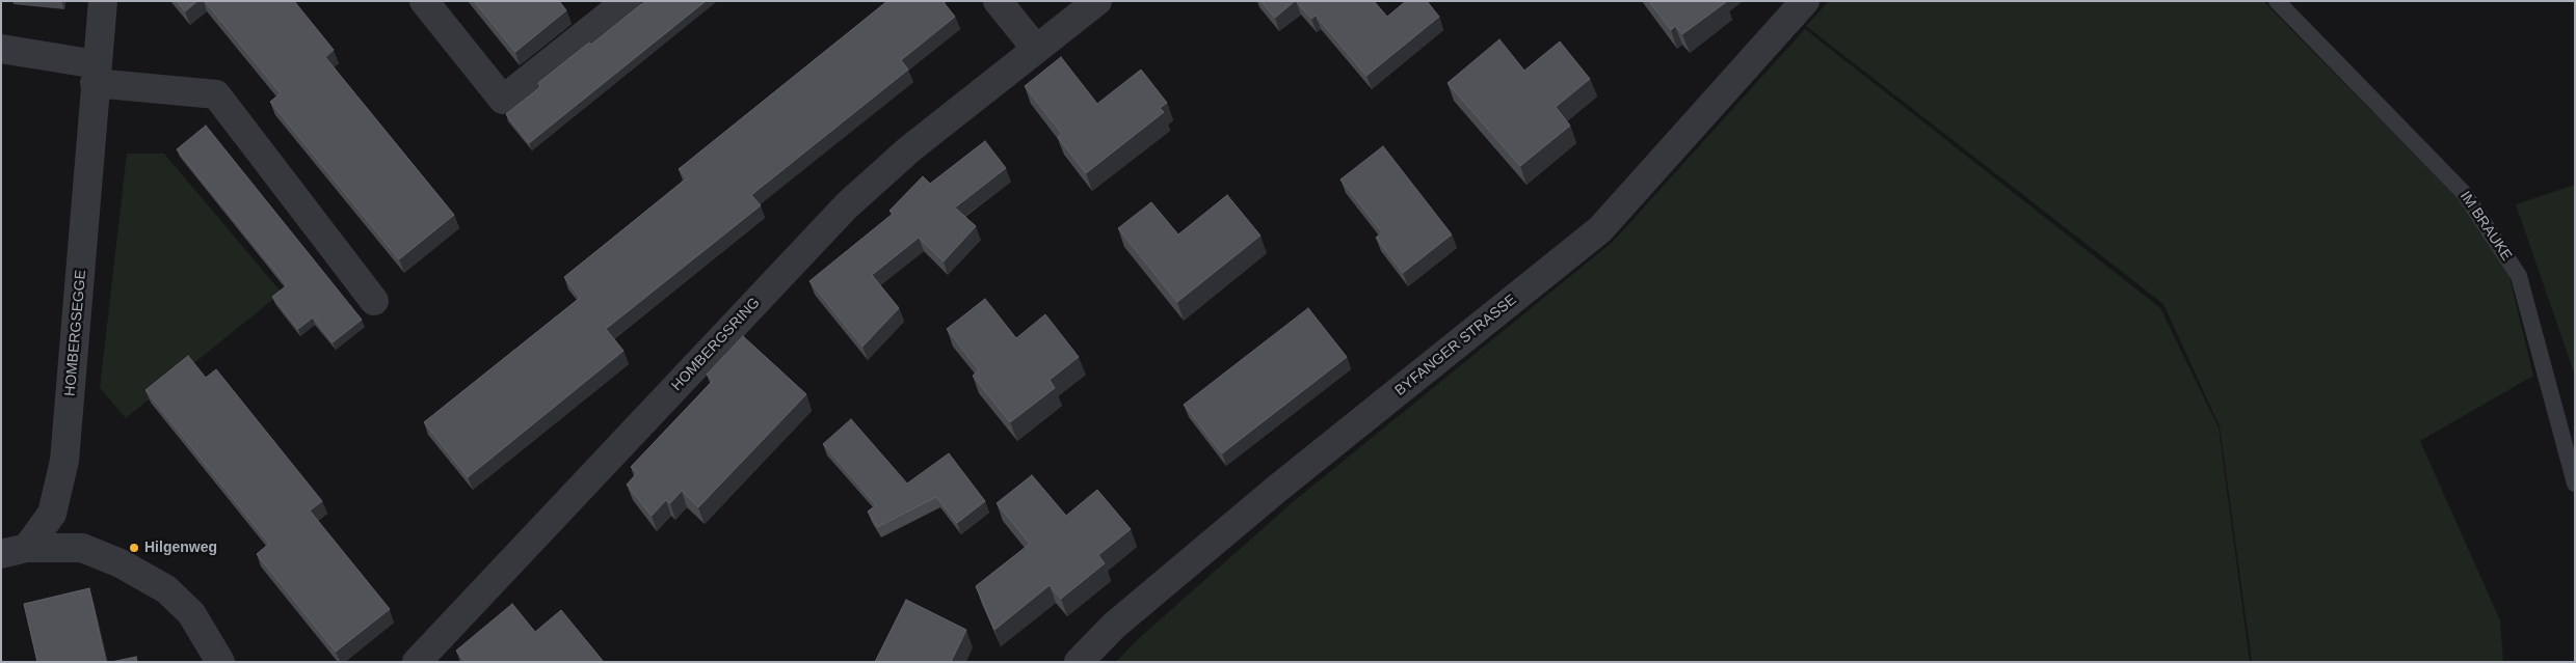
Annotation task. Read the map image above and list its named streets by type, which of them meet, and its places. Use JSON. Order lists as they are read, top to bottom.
{
  "streets": {
    "street": ["HOMBERGSEGGE", "HOMBERGSRING", "BYFANGER STRASSE"],
    "lane": ["IM BRAUKE"]
  },
  "places": ["Hilgenweg"]
}
